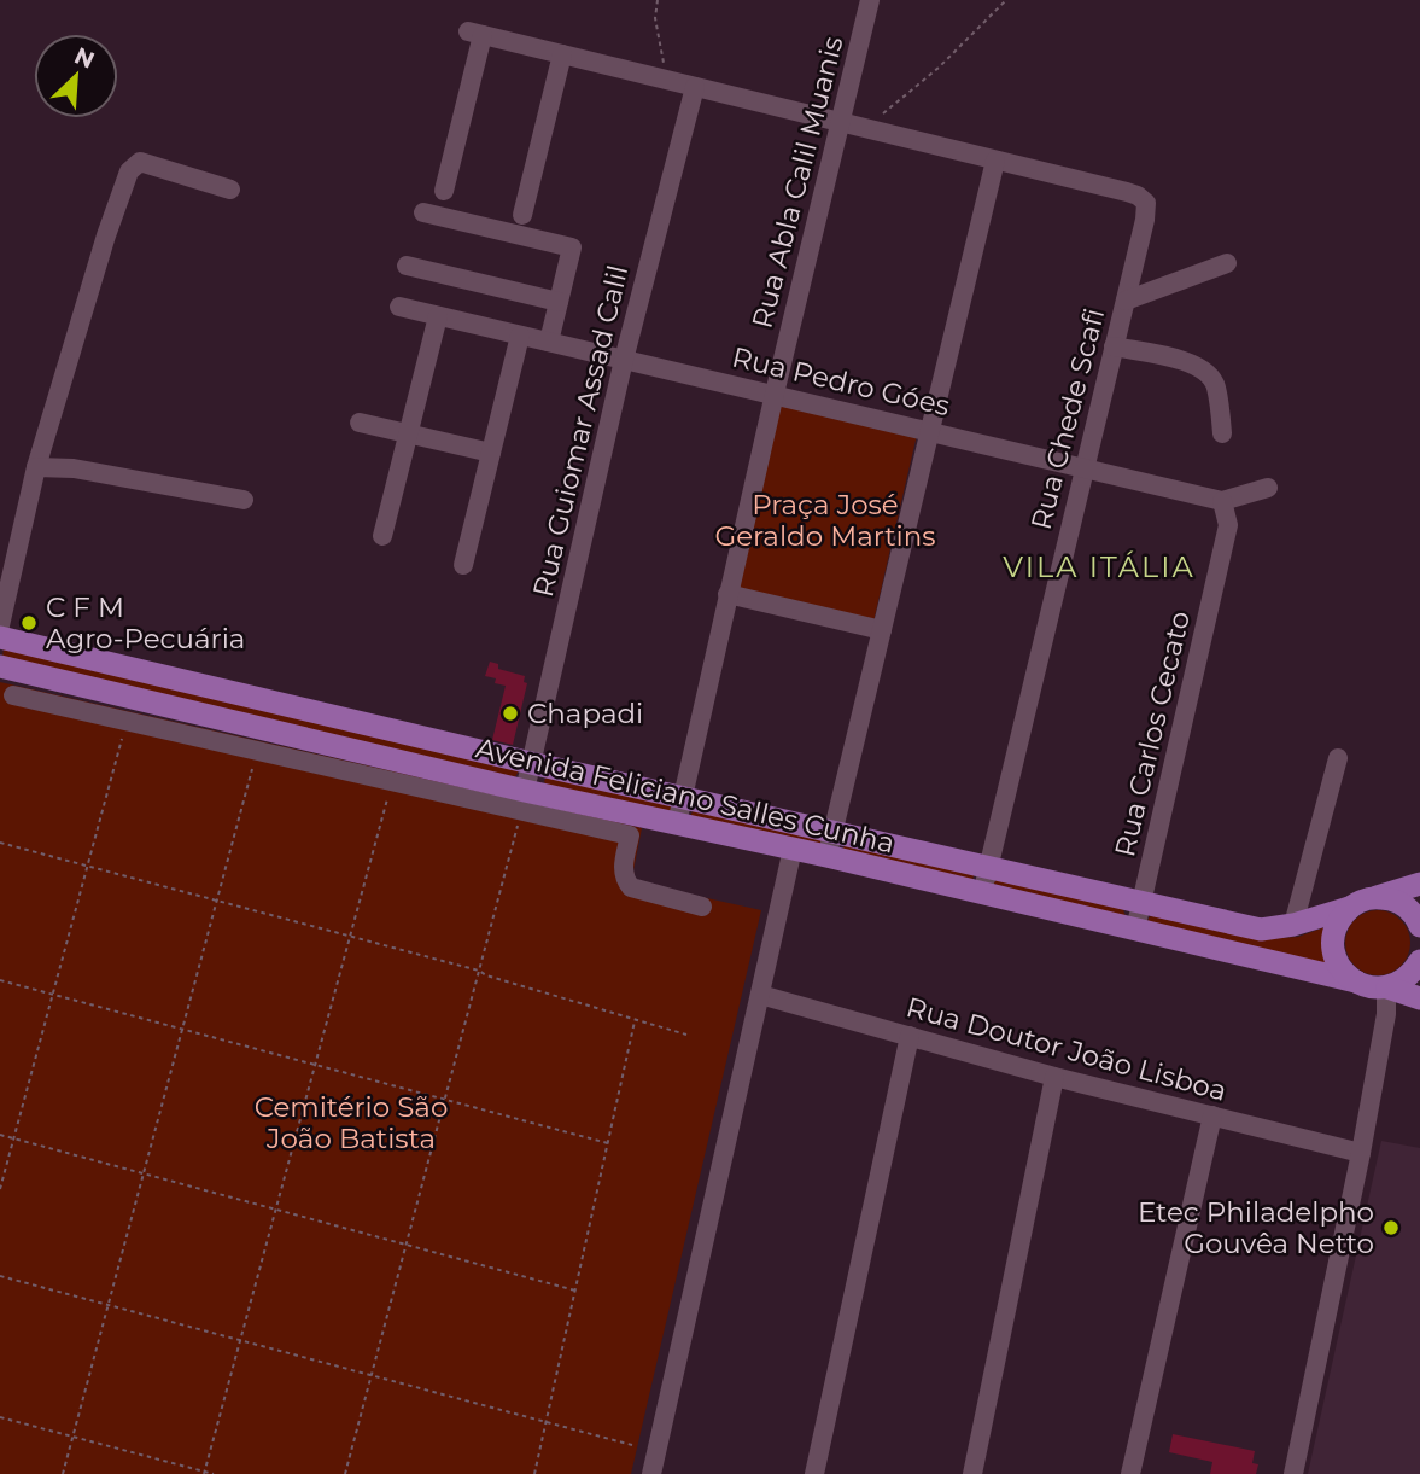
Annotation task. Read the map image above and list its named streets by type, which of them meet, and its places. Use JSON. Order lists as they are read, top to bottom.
{
  "streets": {
    "main road": ["Avenida Feliciano Salles Cunha"],
    "street": [
      "Rua Abla Calil Muanis",
      "Rua Pedro Góes",
      "Rua Chede Scafi",
      "Rua Guiomar Assad Calil",
      "Rua Carlos Cecato",
      "Rua Doutor João Lisboa"
    ]
  },
  "crossings": [
    ["Rua Abla Calil Muanis", "Rua Pedro Góes"],
    ["Rua Abla Calil Muanis", "Avenida Feliciano Salles Cunha"],
    ["Rua Pedro Góes", "Rua Chede Scafi"],
    ["Rua Pedro Góes", "Rua Guiomar Assad Calil"],
    ["Rua Pedro Góes", "Rua Carlos Cecato"],
    ["Rua Chede Scafi", "Avenida Feliciano Salles Cunha"],
    ["Rua Guiomar Assad Calil", "Avenida Feliciano Salles Cunha"],
    ["Rua Carlos Cecato", "Avenida Feliciano Salles Cunha"]
  ],
  "districts": ["VILA ITÁLIA"],
  "parks": ["Praça José Geraldo Martins", "Cemitério São João Batista"],
  "places": ["C F M Agro-Pecuária", "Chapadi", "Etec Philadelpho Gouvêa Netto"],
  "north": "top right"
}
